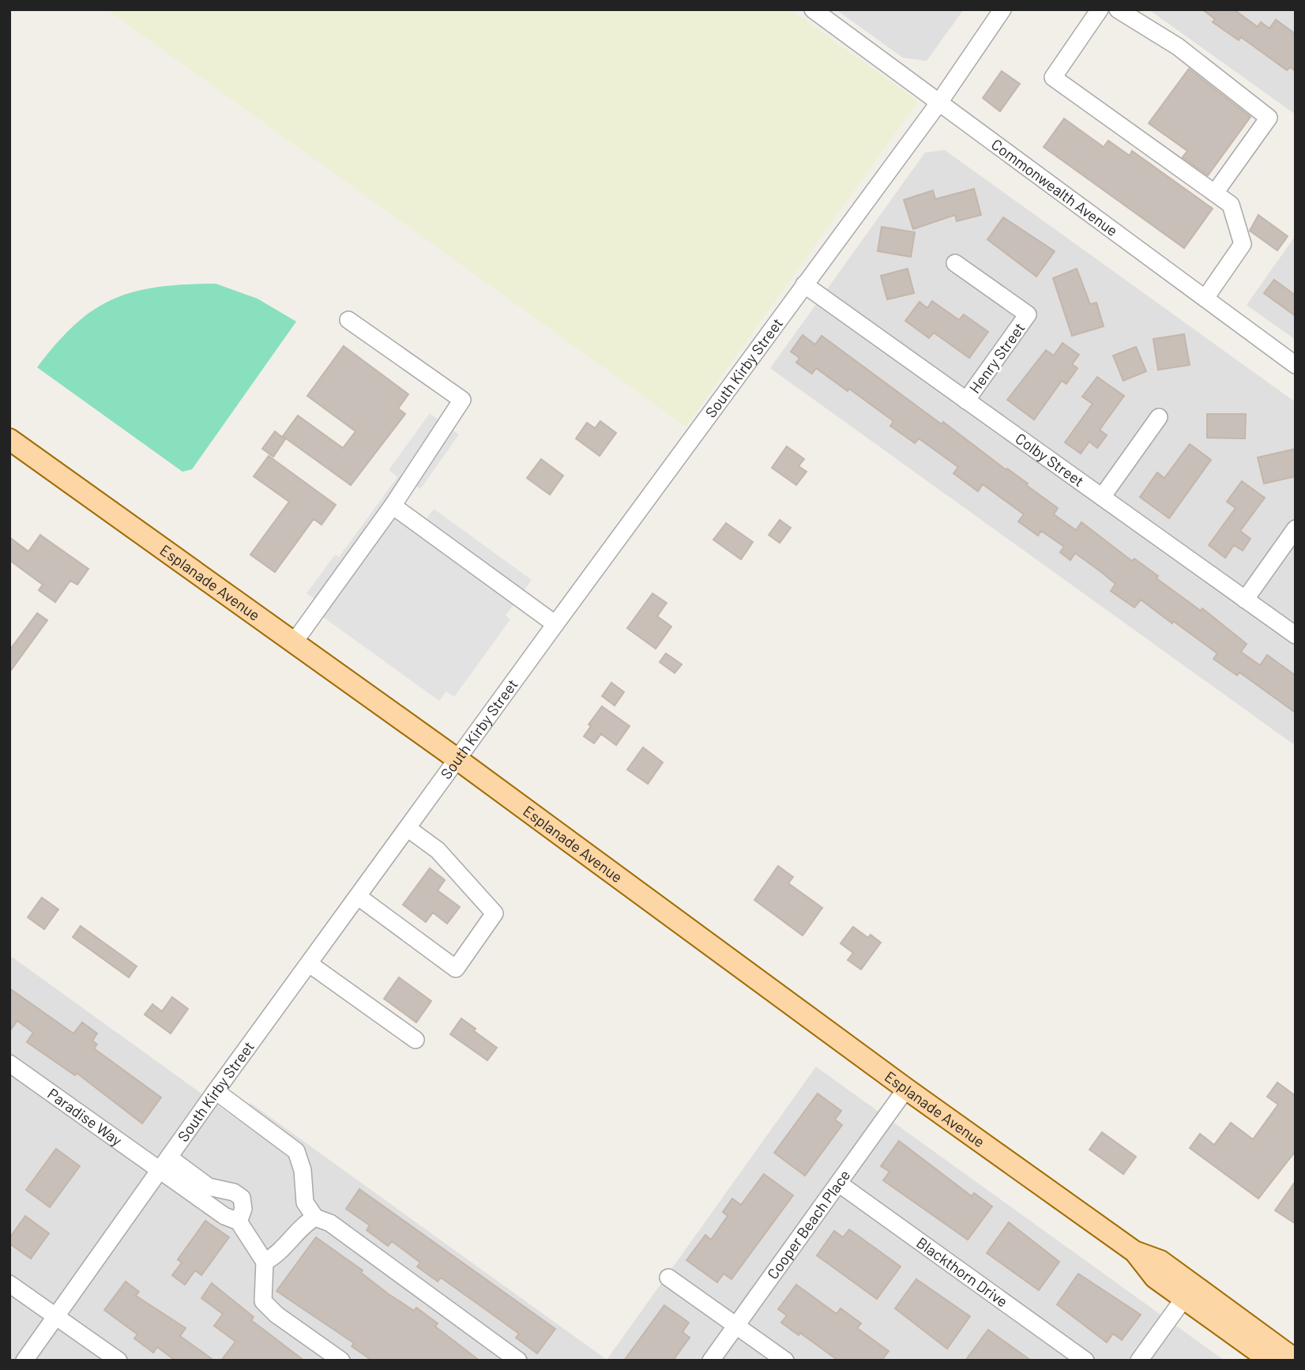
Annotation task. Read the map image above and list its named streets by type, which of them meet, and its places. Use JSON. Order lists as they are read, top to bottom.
{
  "streets": {
    "main road": ["Esplanade Avenue"],
    "street": [
      "Commonwealth Avenue",
      "Henry Street",
      "South Kirby Street",
      "Colby Street",
      "Paradise Way",
      "Cooper Beach Place",
      "Blackthorn Drive"
    ]
  },
  "crossings": [
    ["Commonwealth Avenue", "South Kirby Street"],
    ["Henry Street", "Colby Street"],
    ["South Kirby Street", "Colby Street"],
    ["South Kirby Street", "Esplanade Avenue"],
    ["South Kirby Street", "Paradise Way"],
    ["Esplanade Avenue", "Cooper Beach Place"],
    ["Cooper Beach Place", "Blackthorn Drive"]
  ]
}
